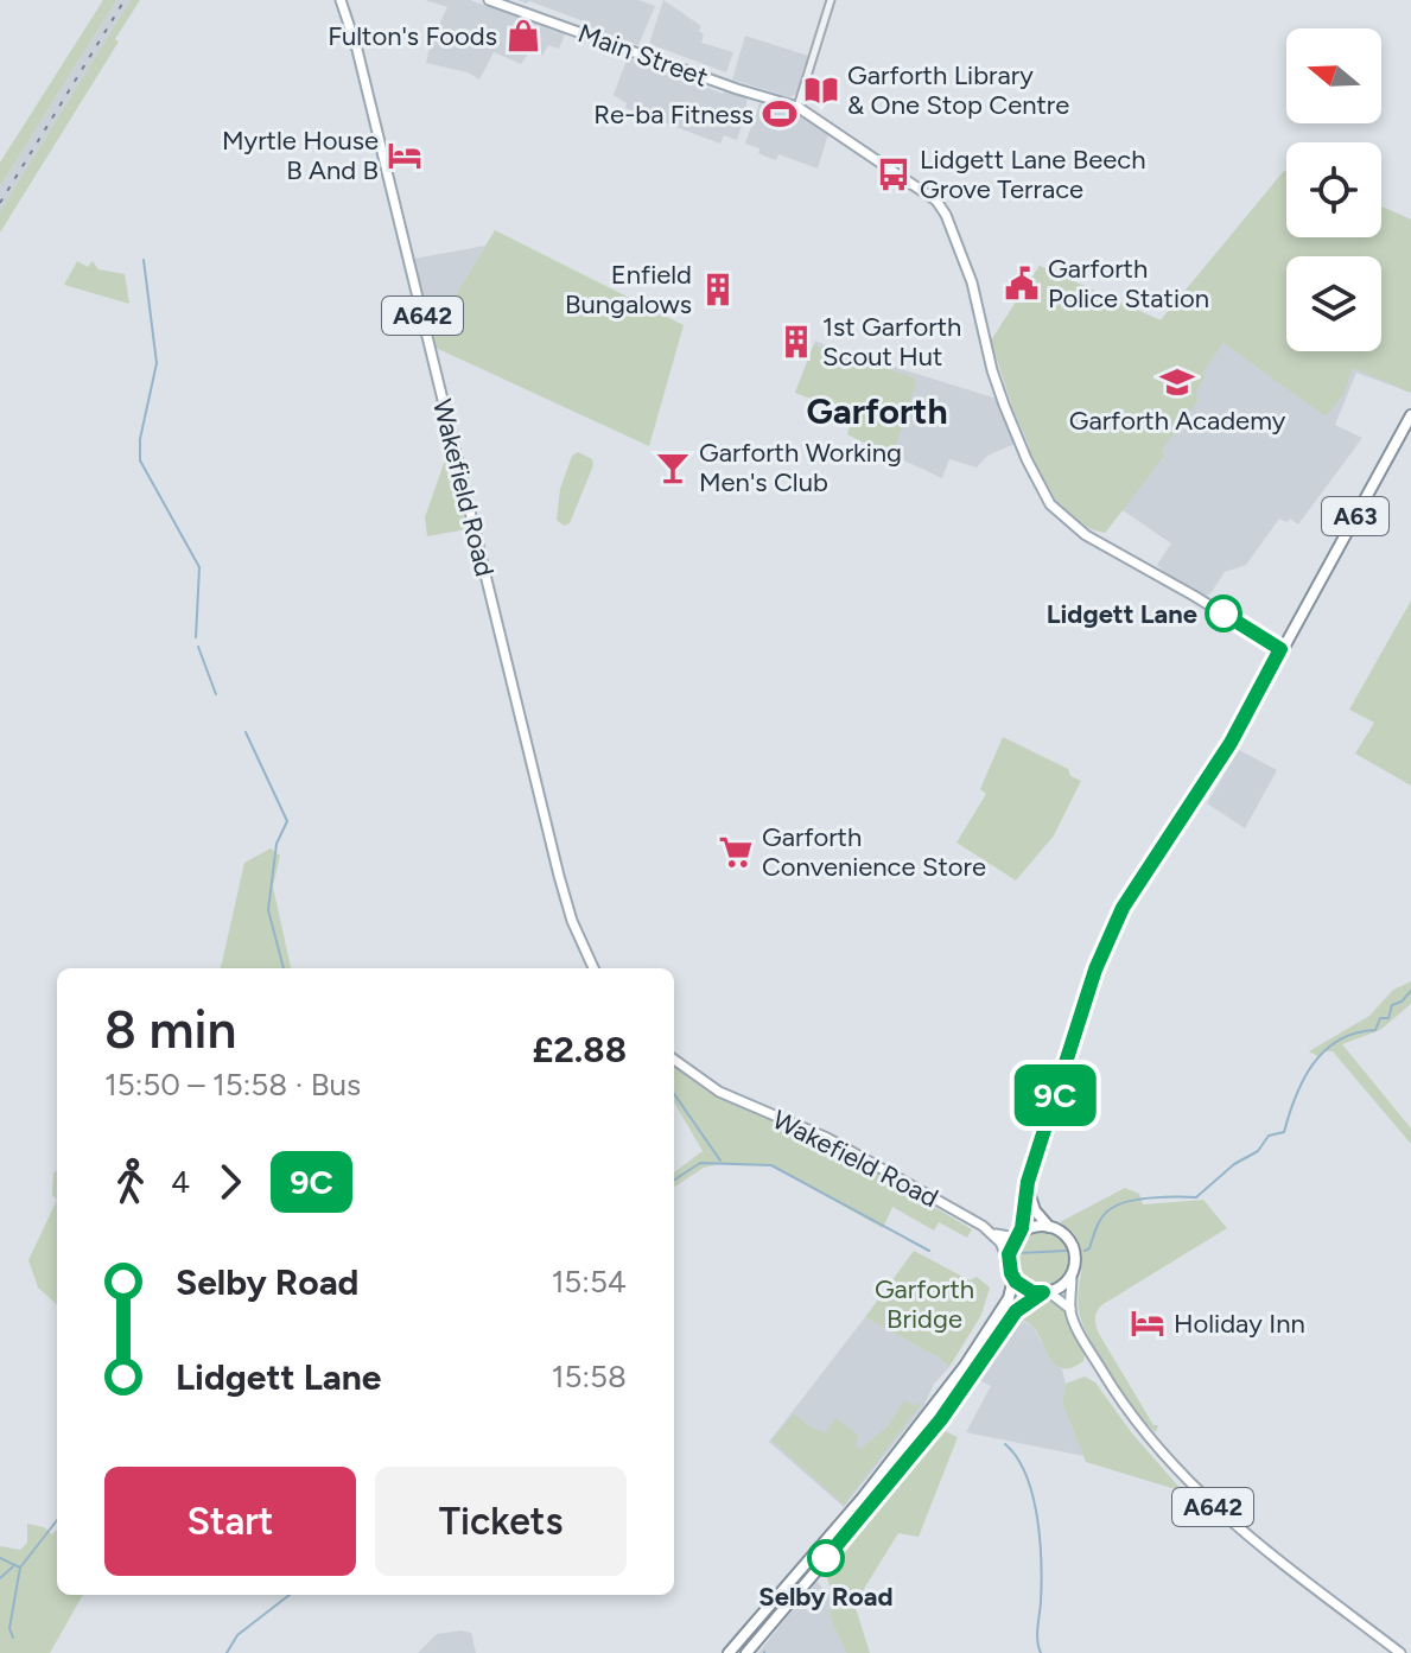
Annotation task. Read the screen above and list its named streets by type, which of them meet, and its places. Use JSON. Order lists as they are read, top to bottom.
{
  "streets": {
    "highway": ["A63"],
    "main road": ["Main Street", "A642", "Wakefield Road"]
  },
  "crossings": [
    ["A642", "Wakefield Road"],
    ["A642", "A63"],
    ["Wakefield Road", "A63"]
  ],
  "districts": ["Garforth"],
  "parks": ["Garforth Bridge"],
  "places": {
    "shop": ["Fulton's Foods"],
    "library": ["Garforth Library & One Stop Centre"],
    "sports": ["Re-ba Fitness"],
    "hotel": ["Myrtle House B And B", "Holiday Inn"],
    "bus stop": ["Lidgett Lane Beech Grove Terrace"],
    "public building": ["Garforth Police Station"],
    "building": ["Enfield Bungalows", "1st Garforth Scout Hut"],
    "school or university": ["Garforth Academy"],
    "bar": ["Garforth Working Men's Club"],
    "other": ["Lidgett Lane", "Selby Road"],
    "supermarket": ["Garforth Convenience Store"]
  },
  "lines": ["bus line 9C"],
  "north": "left",
  "page": {
    "on_map": "9C",
    "heading": ["8 min", "15:50 – 15:58 · Bus", "£2.88"],
    "legs": ["4", "9C"],
    "list": [
      {
        "name": "Selby Road",
        "value": "15:54"
      },
      {
        "name": "Lidgett Lane",
        "value": "15:58"
      }
    ],
    "buttons": ["Start", "Tickets"]
  }
}
